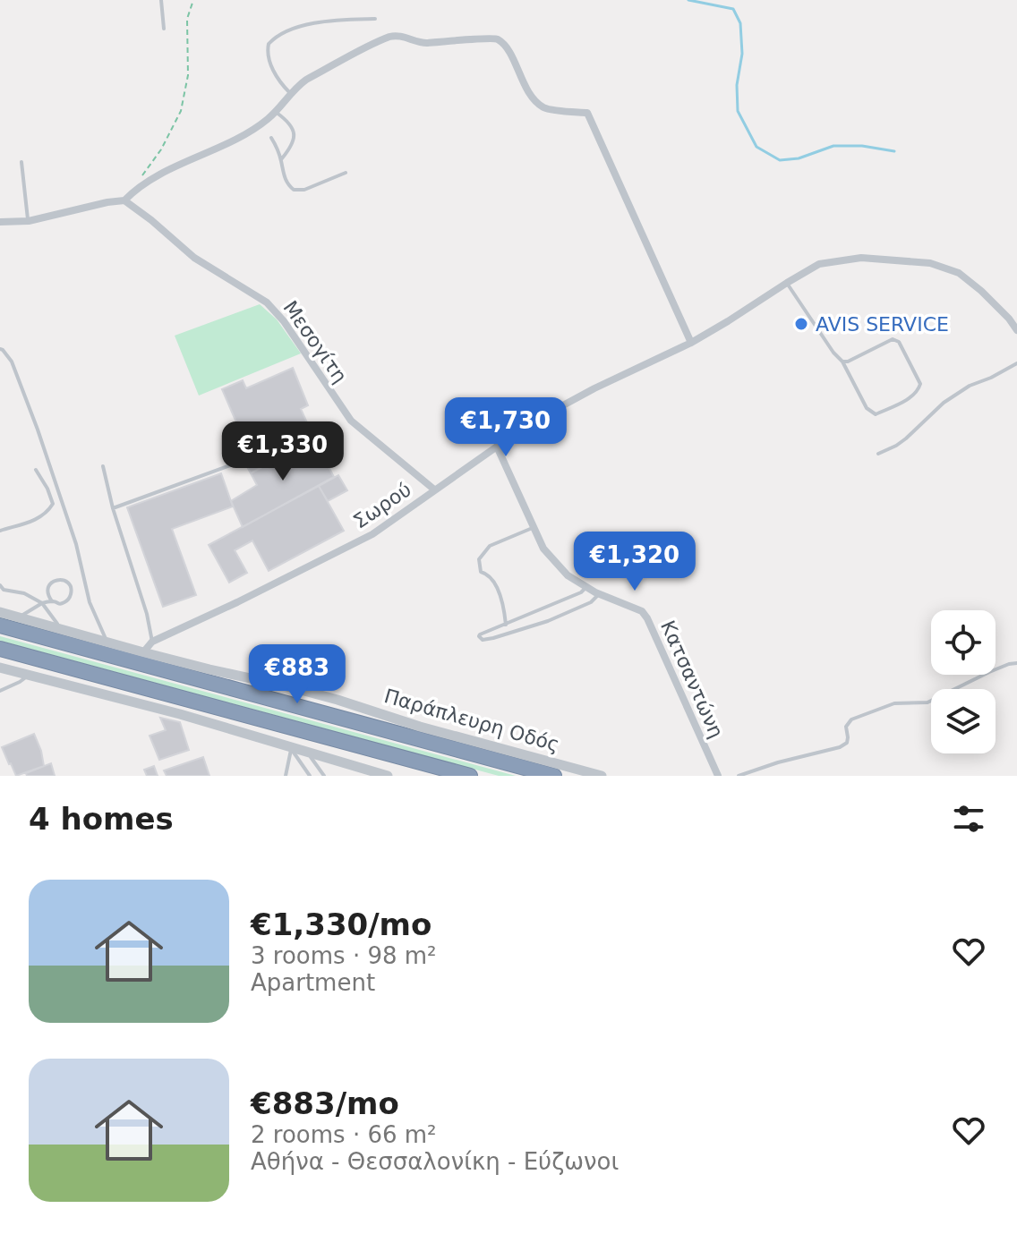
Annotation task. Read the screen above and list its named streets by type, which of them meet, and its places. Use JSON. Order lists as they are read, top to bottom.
{
  "streets": {
    "street": [
      "Μεσογίτη",
      "Σωρού",
      "Κατσαντώνη",
      "Παράπλευρη Οδός"
    ]
  },
  "crossings": [
    ["Μεσογίτη", "Σωρού"],
    ["Σωρού", "Κατσαντώνη"],
    ["Σωρού", "Παράπλευρη Οδός"]
  ],
  "places": ["AVIS SERVICE"],
  "page": {
    "price": [
      "€1,730",
      "€1,330",
      "€1,320",
      "€883"
    ],
    "heading": "4 homes",
    "list": [
      {
        "name": "€1,330/mo",
        "note": "3 rooms · 98 m² · Apartment"
      },
      {
        "name": "€883/mo",
        "note": "2 rooms · 66 m² · Αθήνα - Θεσσαλονίκη - Εύζωνοι"
      }
    ]
  }
}
